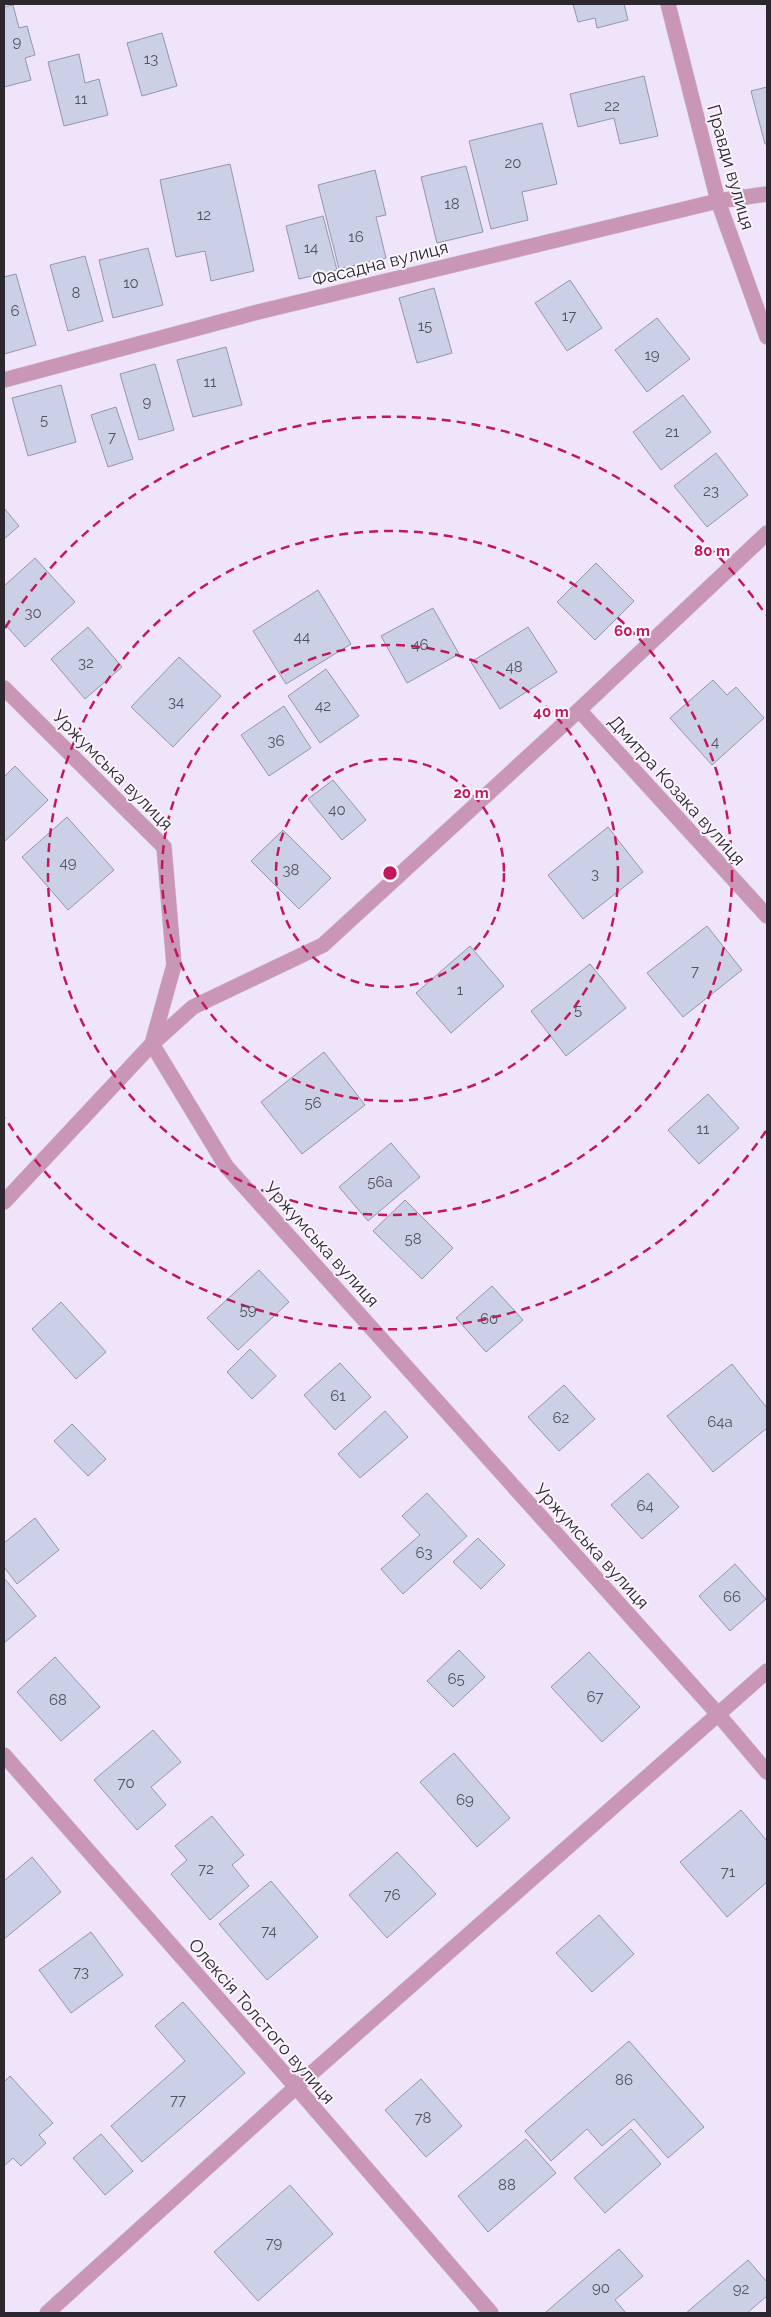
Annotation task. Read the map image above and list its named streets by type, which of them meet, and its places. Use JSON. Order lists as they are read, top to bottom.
{
  "streets": {
    "street": [
      "Правди вулиця",
      "Фасадна вулиця",
      "Уржумська вулиця",
      "Дмитра Козака вулиця",
      "Олексія Толстого вулиця"
    ]
  },
  "crossings": [
    ["Правди вулиця", "Фасадна вулиця"]
  ],
  "house_numbers": [
    "9",
    "13",
    "11",
    "22",
    "20",
    "18",
    "12",
    "16",
    "14",
    "10",
    "8",
    "6",
    "17",
    "15",
    "19",
    "11",
    "9",
    "5",
    "21",
    "7",
    "23",
    "30",
    "44",
    "46",
    "32",
    "48",
    "34",
    "42",
    "36",
    "4",
    "40",
    "49",
    "38",
    "3",
    "7",
    "1",
    "5",
    "56",
    "11",
    "56а",
    "58",
    "59",
    "60",
    "61",
    "62",
    "64а",
    "64",
    "63",
    "66",
    "65",
    "67",
    "68",
    "70",
    "69",
    "72",
    "71",
    "76",
    "74",
    "73",
    "86",
    "77",
    "78",
    "88",
    "79",
    "90",
    "92"
  ],
  "rings": [
    "80 m",
    "60 m",
    "40 m",
    "20 m"
  ]
}
